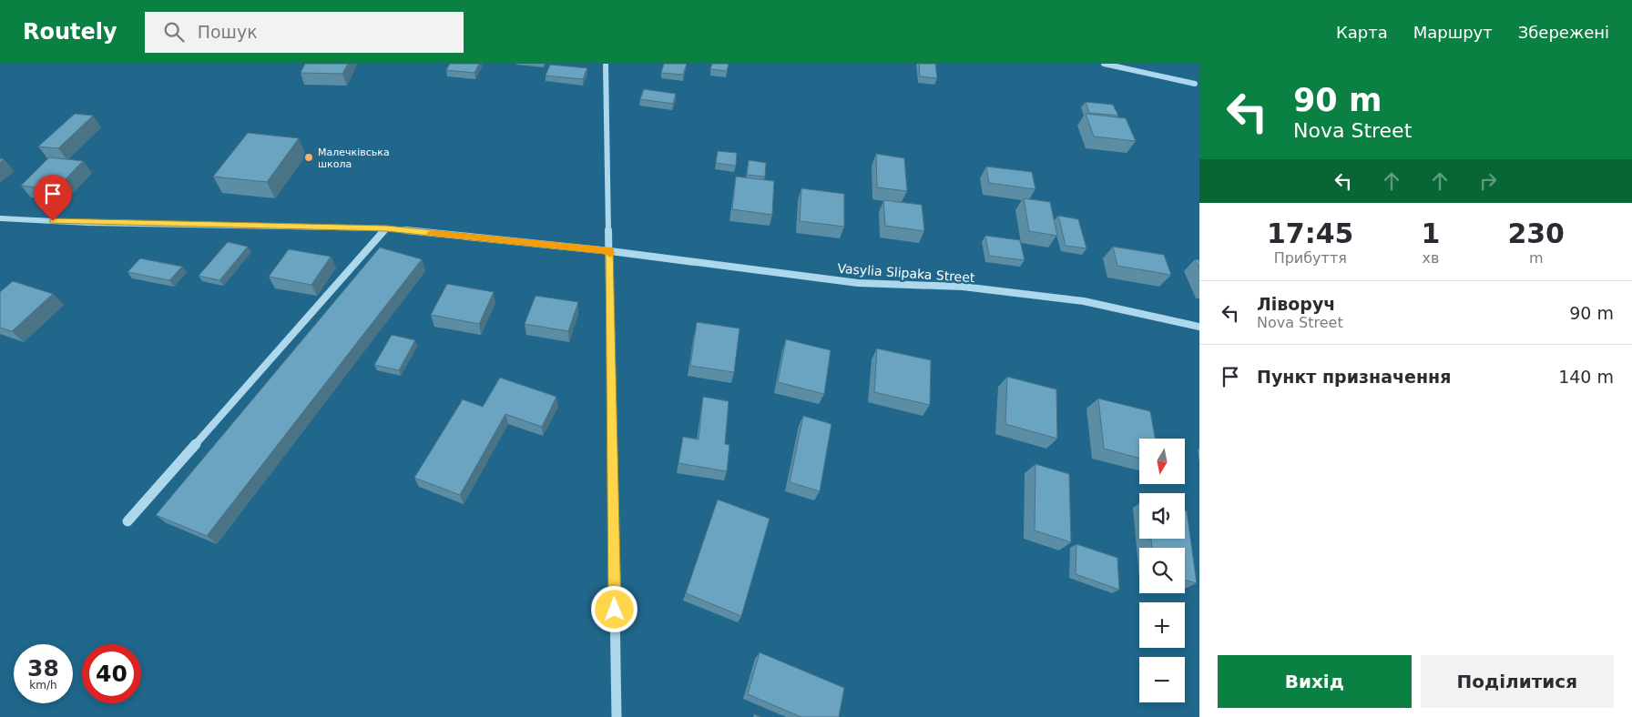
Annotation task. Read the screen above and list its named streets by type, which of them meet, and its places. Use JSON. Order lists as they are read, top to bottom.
{
  "streets": {
    "street": ["Vasylia Slipaka Street"]
  },
  "places": ["Малечківська школа"],
  "north": "bottom",
  "page": {
    "header": "Routely",
    "search": "Пошук",
    "nav": ["Карта", "Маршрут", "Збережені"],
    "turn": ["90 m", "Nova Street"],
    "eta": [
      "17:45",
      "Прибуття",
      "1",
      "хв",
      "230",
      "m"
    ],
    "list": [
      {
        "name": "Ліворуч",
        "note": "Nova Street",
        "value": "90 m"
      },
      {
        "name": "Пункт призначення",
        "value": "140 m"
      }
    ],
    "map_buttons": ["+", "−"],
    "speed": "38 km/h",
    "limit": "40",
    "buttons": ["Вихід", "Поділитися"]
  }
}
